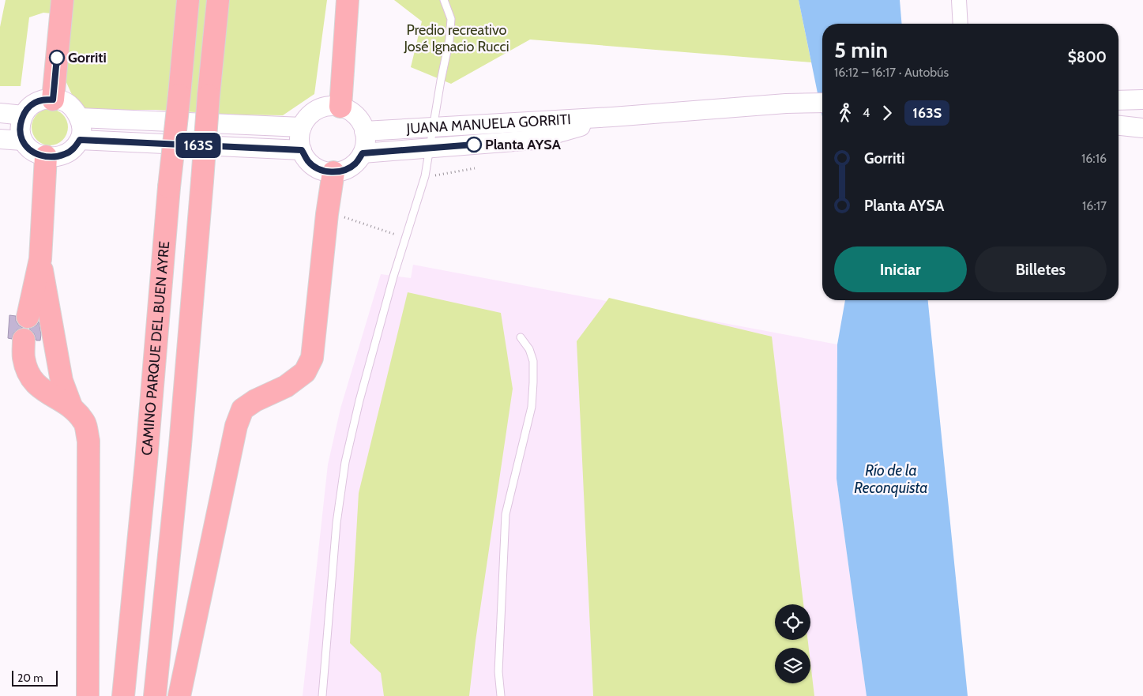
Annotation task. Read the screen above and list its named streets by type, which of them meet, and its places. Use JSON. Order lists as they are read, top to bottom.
{
  "streets": {
    "highway": ["CAMINO PARQUE DEL BUEN AYRE"],
    "main road": ["JUANA MANUELA GORRITI"]
  },
  "water": ["Río de la Reconquista"],
  "parks": ["Predio recreativo José Ignacio Rucci"],
  "places": ["Gorriti", "Planta AYSA"],
  "lines": ["bus line 163S"],
  "scale_bar": "20 m",
  "page": {
    "on_map": "163S",
    "heading": ["5 min", "16:12 – 16:17 · Autobús", "$800"],
    "legs": ["4", "163S"],
    "list": [
      {
        "name": "Gorriti",
        "value": "16:16"
      },
      {
        "name": "Planta AYSA",
        "value": "16:17"
      }
    ],
    "buttons": ["Iniciar", "Billetes"],
    "scale": "20 m"
  }
}
